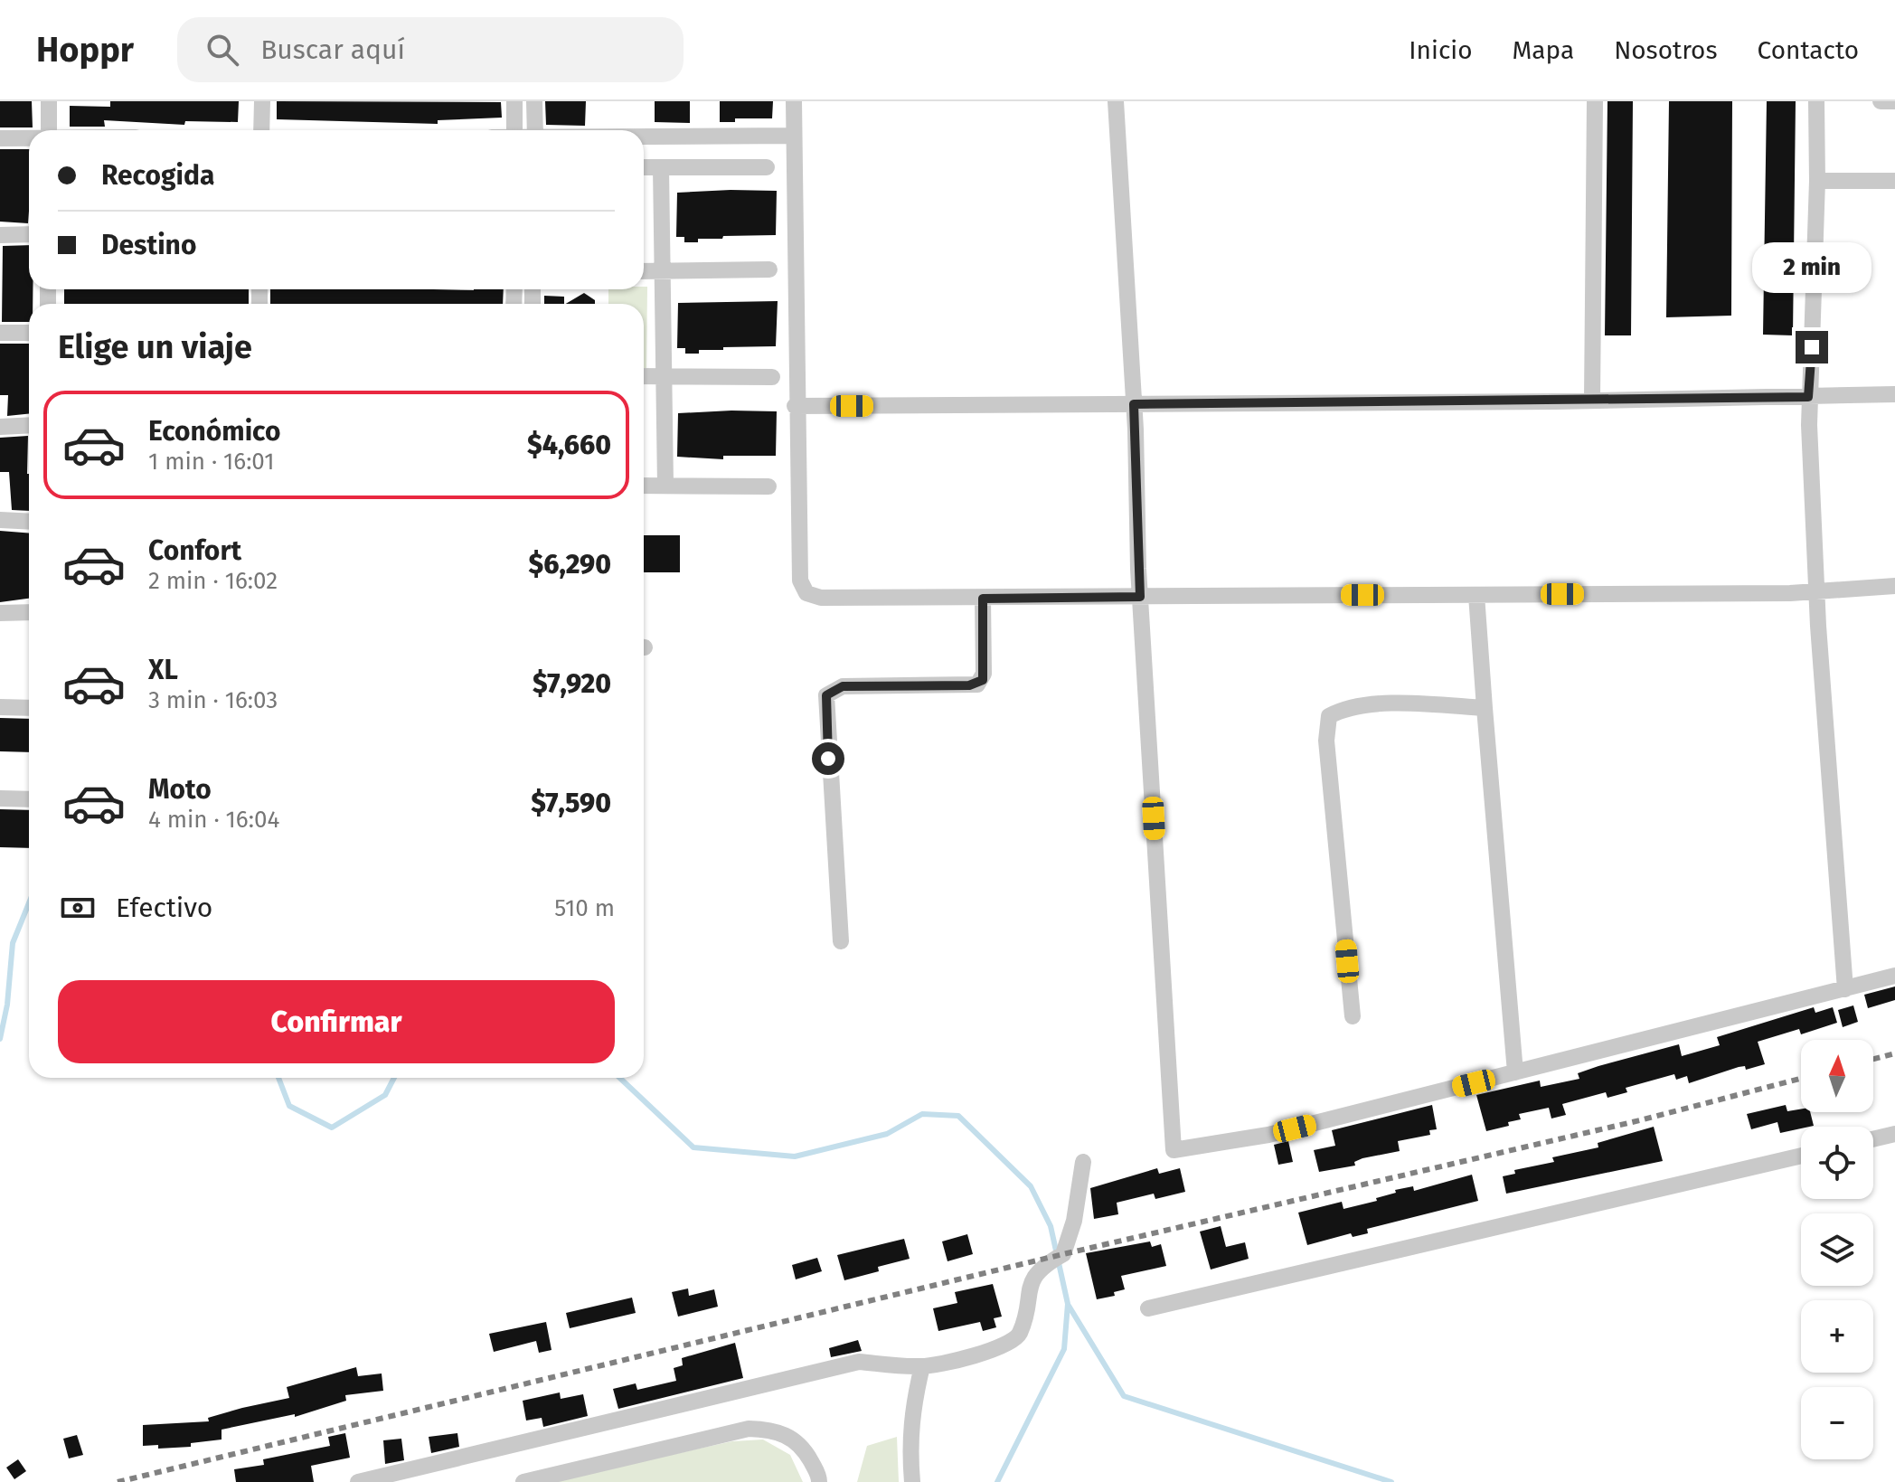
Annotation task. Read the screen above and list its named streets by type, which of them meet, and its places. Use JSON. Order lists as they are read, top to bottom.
{
  "north": "top",
  "page": {
    "header": "Hoppr",
    "search": "Buscar aquí",
    "nav": [
      "Inicio",
      "Mapa",
      "Nosotros",
      "Contacto"
    ],
    "banner": ["Recogida", "Destino"],
    "bubble": "2 min",
    "heading": "Elige un viaje",
    "list": [
      {
        "name": "Económico",
        "note": "1 min · 16:01",
        "value": "$4,660"
      },
      {
        "name": "Confort",
        "note": "2 min · 16:02",
        "value": "$6,290"
      },
      {
        "name": "XL",
        "note": "3 min · 16:03",
        "value": "$7,920"
      },
      {
        "name": "Moto",
        "note": "4 min · 16:04",
        "value": "$7,590"
      }
    ],
    "pay": ["Efectivo", "510 m"],
    "buttons": "Confirmar",
    "map_buttons": ["+", "−"]
  }
}
